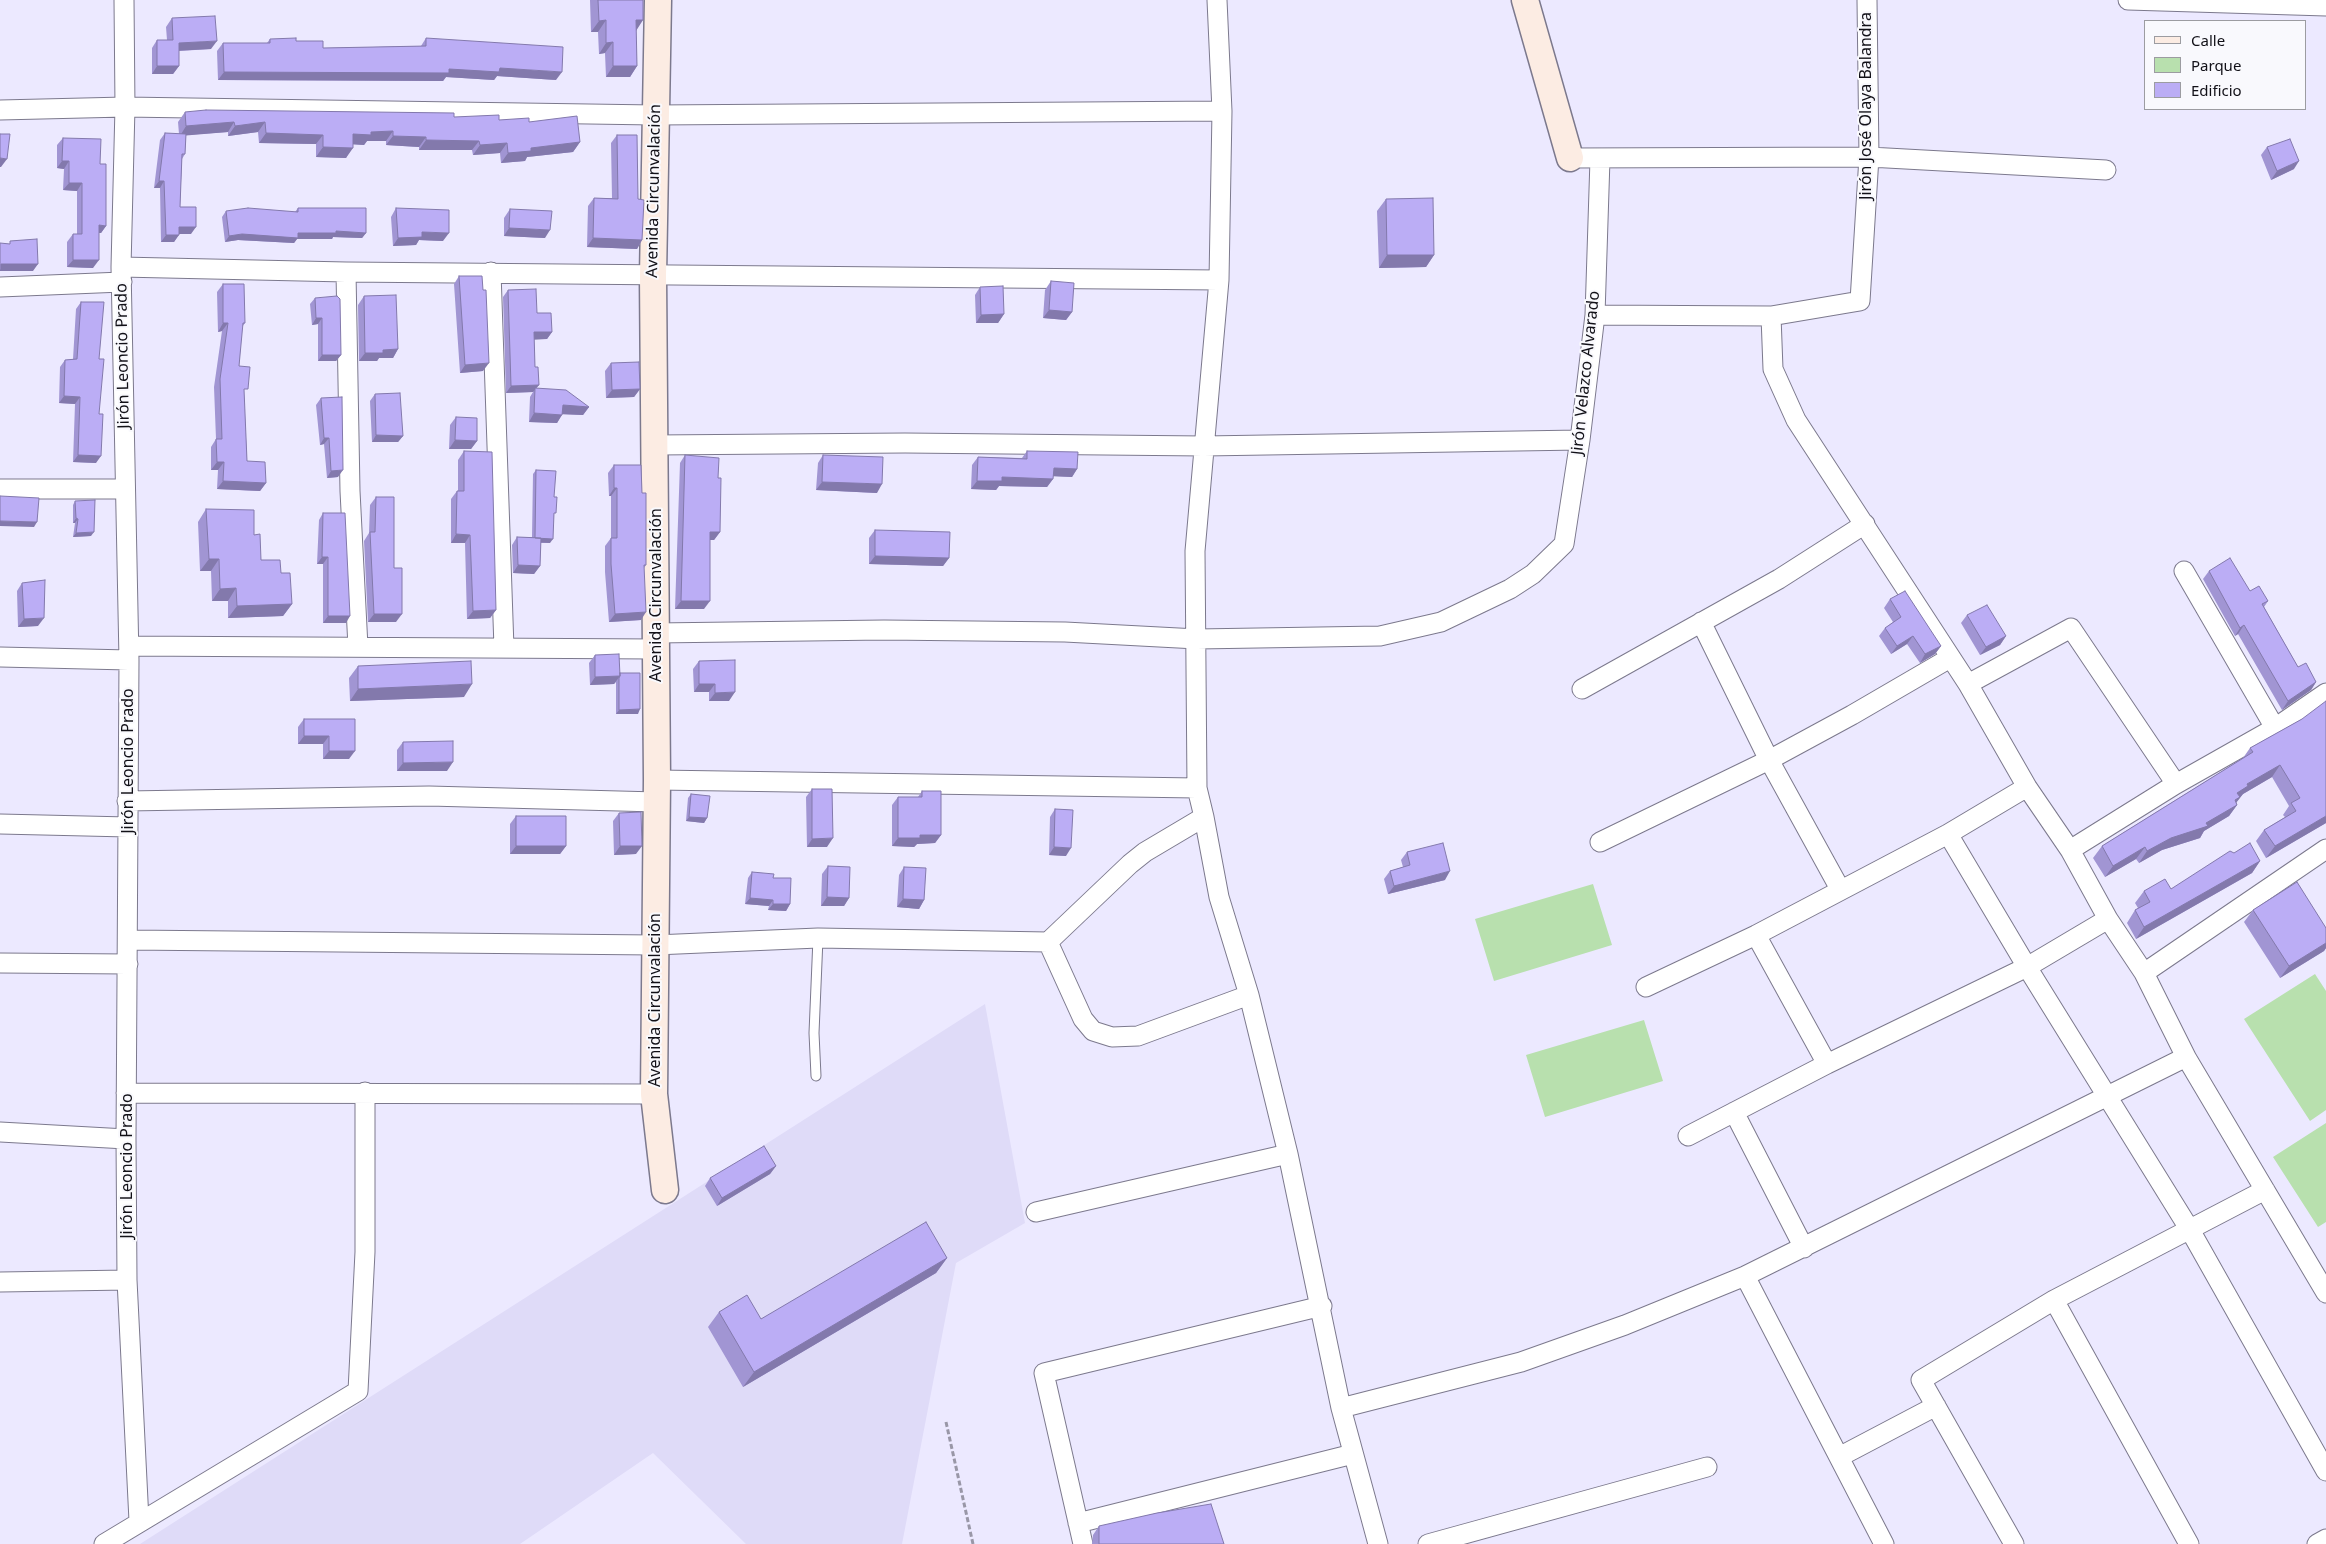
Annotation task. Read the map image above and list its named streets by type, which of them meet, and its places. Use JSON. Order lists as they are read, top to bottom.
{
  "streets": {
    "street": [
      "Jirón José Olaya Balandra",
      "Avenida Circunvalación",
      "Jirón Leoncio Prado",
      "Jirón Velazco Alvarado"
    ]
  },
  "crossings": [
    ["Avenida Circunvalación", "Jirón Velazco Alvarado"],
    ["Jirón Leoncio Prado", "Jirón Velazco Alvarado"]
  ],
  "legend": ["Calle", "Parque", "Edificio"]
}
